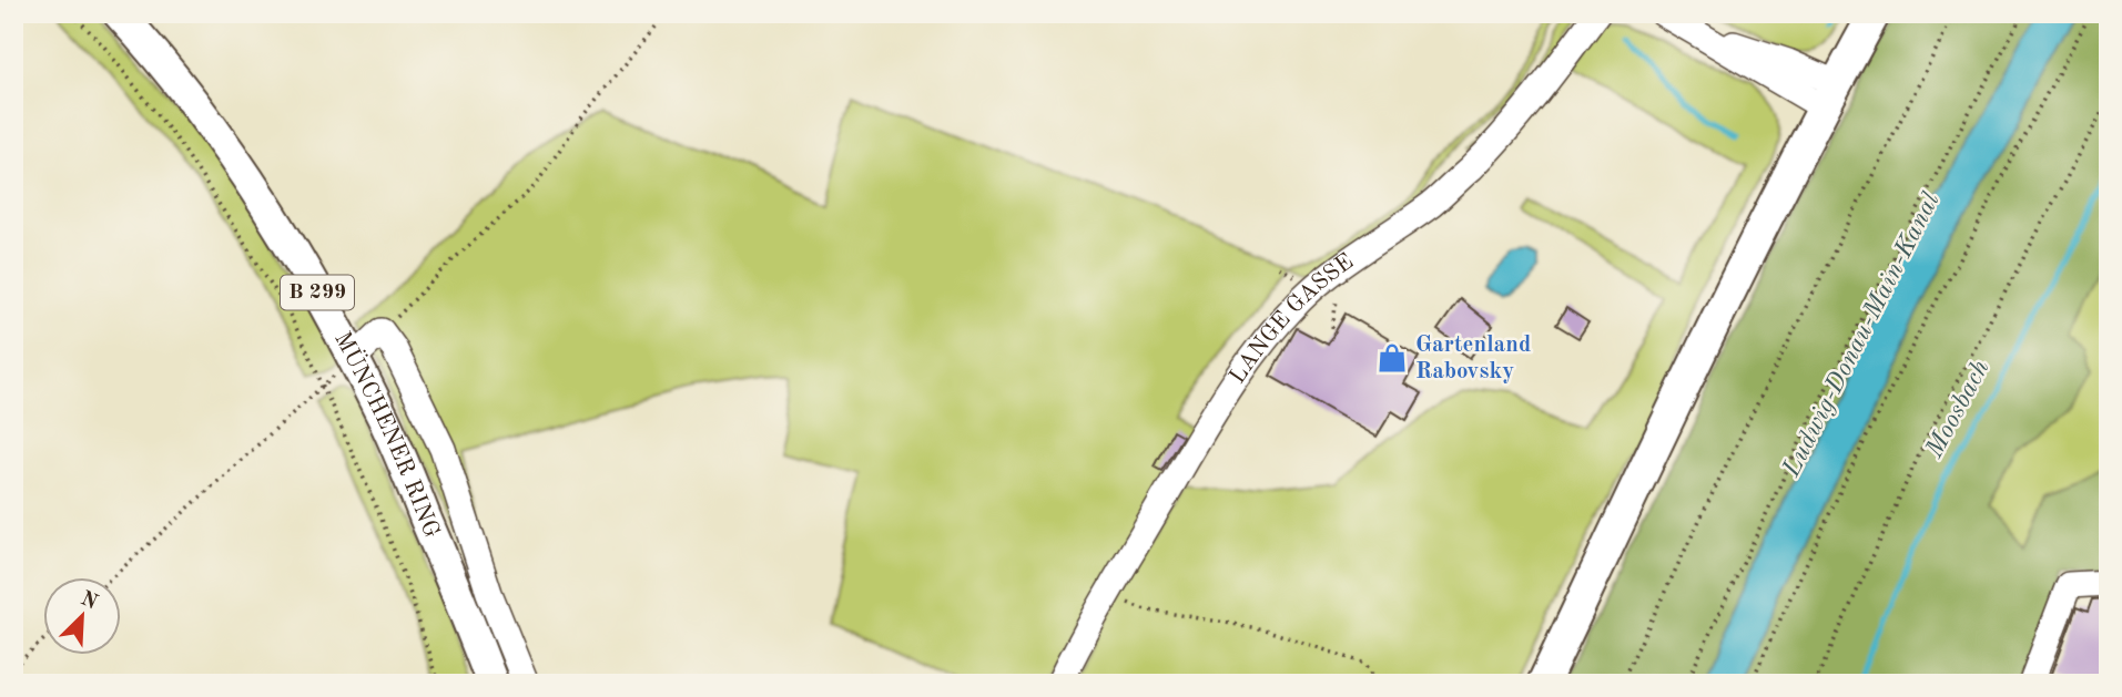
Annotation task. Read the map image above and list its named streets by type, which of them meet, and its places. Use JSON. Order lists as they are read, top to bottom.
{
  "streets": {
    "main road": ["B 299", "MÜNCHENER RING"],
    "street": ["LANGE GASSE"]
  },
  "water": ["Ludwig-Donau-Main-Kanal", "Moosbach"],
  "places": {
    "shop": ["Gartenland Rabovsky"]
  },
  "north": "top right"
}
